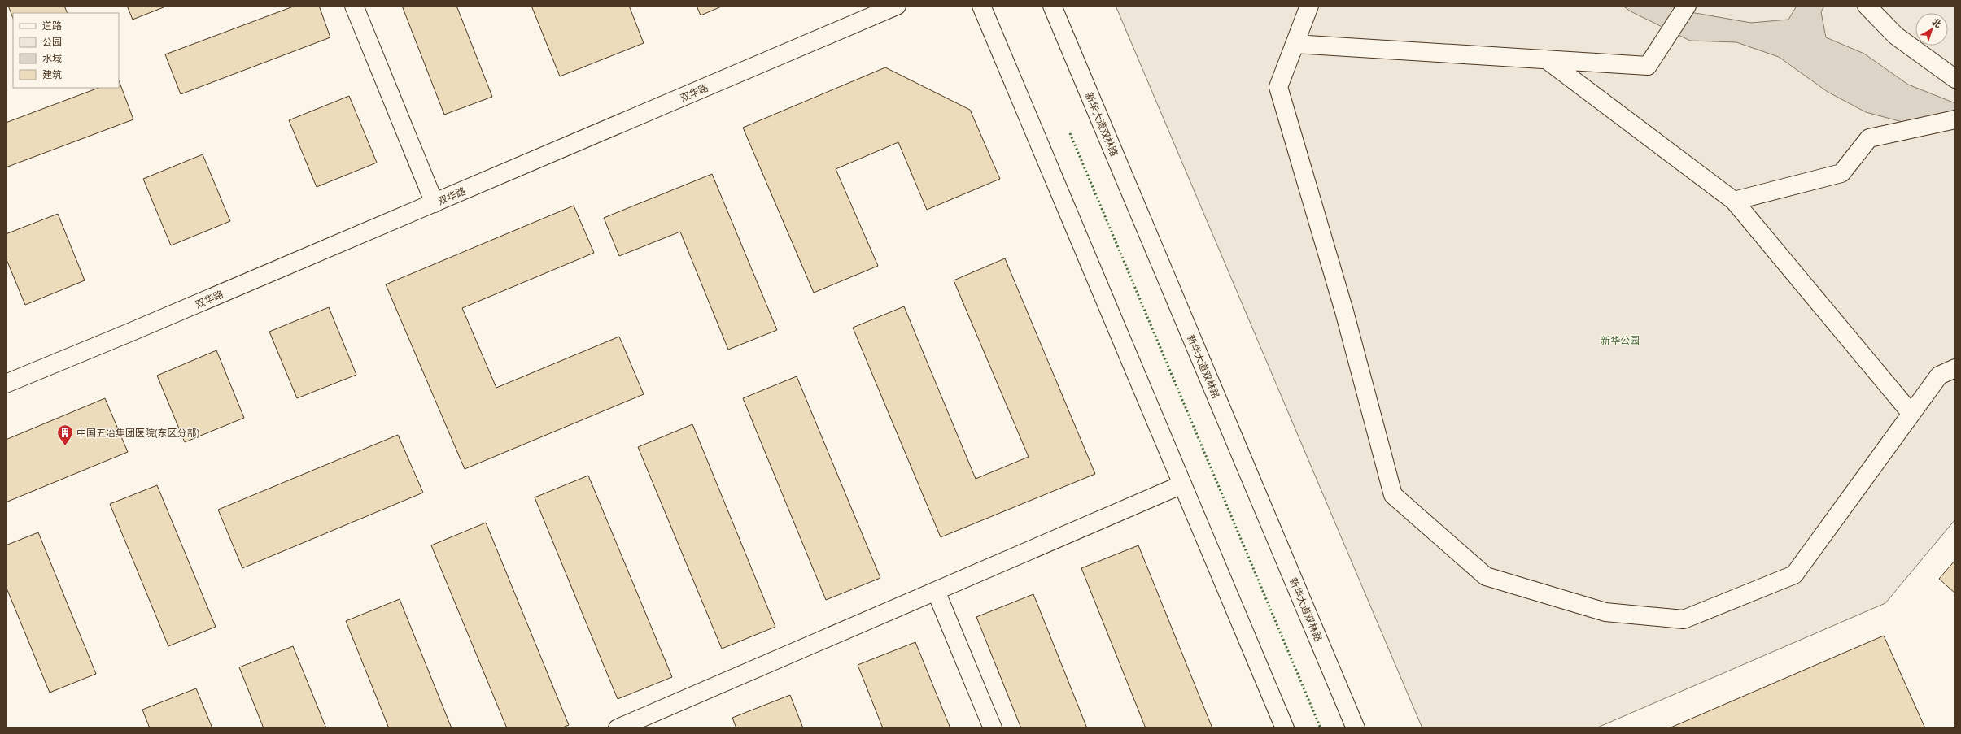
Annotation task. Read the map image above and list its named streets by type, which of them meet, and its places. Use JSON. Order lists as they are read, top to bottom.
{
  "streets": {
    "street": ["双华路", "新华大道双林路"]
  },
  "parks": ["新华公园"],
  "places": {
    "building": ["中国五冶集团医院(东区分部)"]
  },
  "legend": [
    "道路",
    "公园",
    "水域",
    "建筑"
  ],
  "north": "top right"
}
